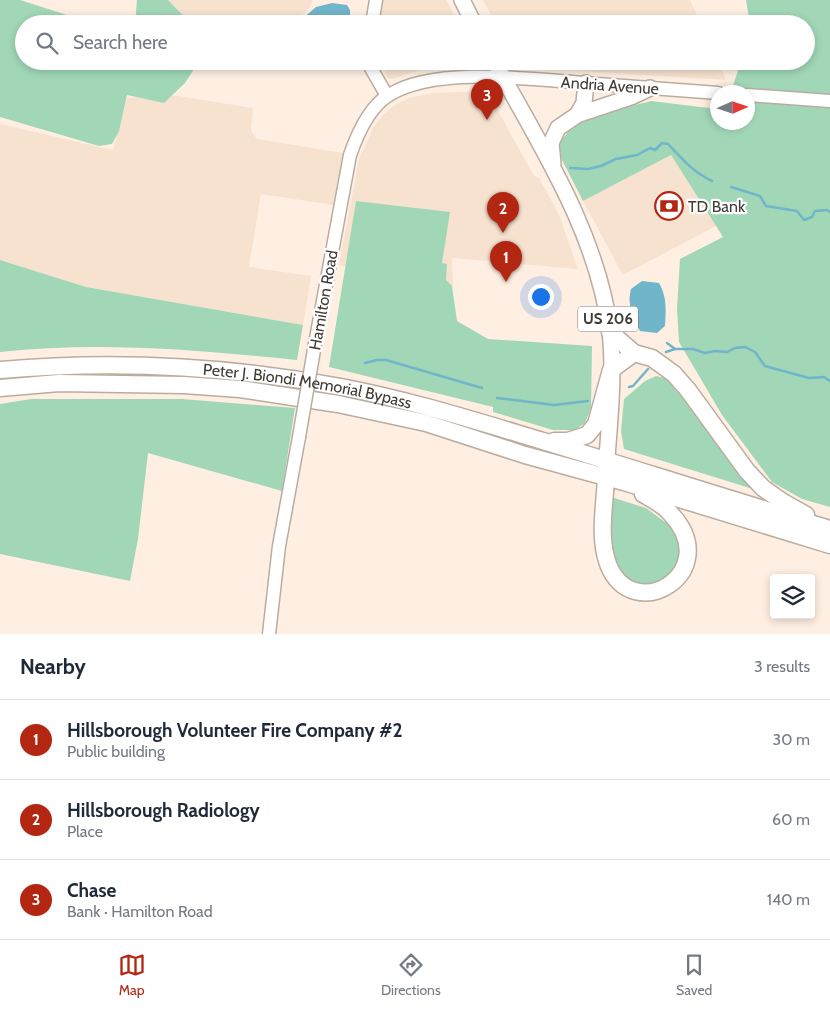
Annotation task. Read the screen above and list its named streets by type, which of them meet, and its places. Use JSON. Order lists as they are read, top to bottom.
{
  "streets": {
    "highway": ["Peter J. Biondi Memorial Bypass"],
    "main road": ["US 206"],
    "street": ["Andria Avenue", "Hamilton Road"]
  },
  "crossings": [
    ["Andria Avenue", "Hamilton Road"],
    ["Andria Avenue", "US 206"],
    ["Hamilton Road", "US 206"],
    ["US 206", "Peter J. Biondi Memorial Bypass"]
  ],
  "places": {
    "bank": ["TD Bank"]
  },
  "north": "right",
  "page": {
    "search": "Search here",
    "pins": ["3", "2", "1"],
    "heading": ["Nearby", "3 results"],
    "list": [
      {
        "mark": "1",
        "name": "Hillsborough Volunteer Fire Company #2",
        "note": "Public building",
        "value": "30 m"
      },
      {
        "mark": "2",
        "name": "Hillsborough Radiology",
        "note": "Place",
        "value": "60 m"
      },
      {
        "mark": "3",
        "name": "Chase",
        "note": "Bank · Hamilton Road",
        "value": "140 m"
      }
    ],
    "nav": ["Map", "Directions", "Saved"]
  }
}
